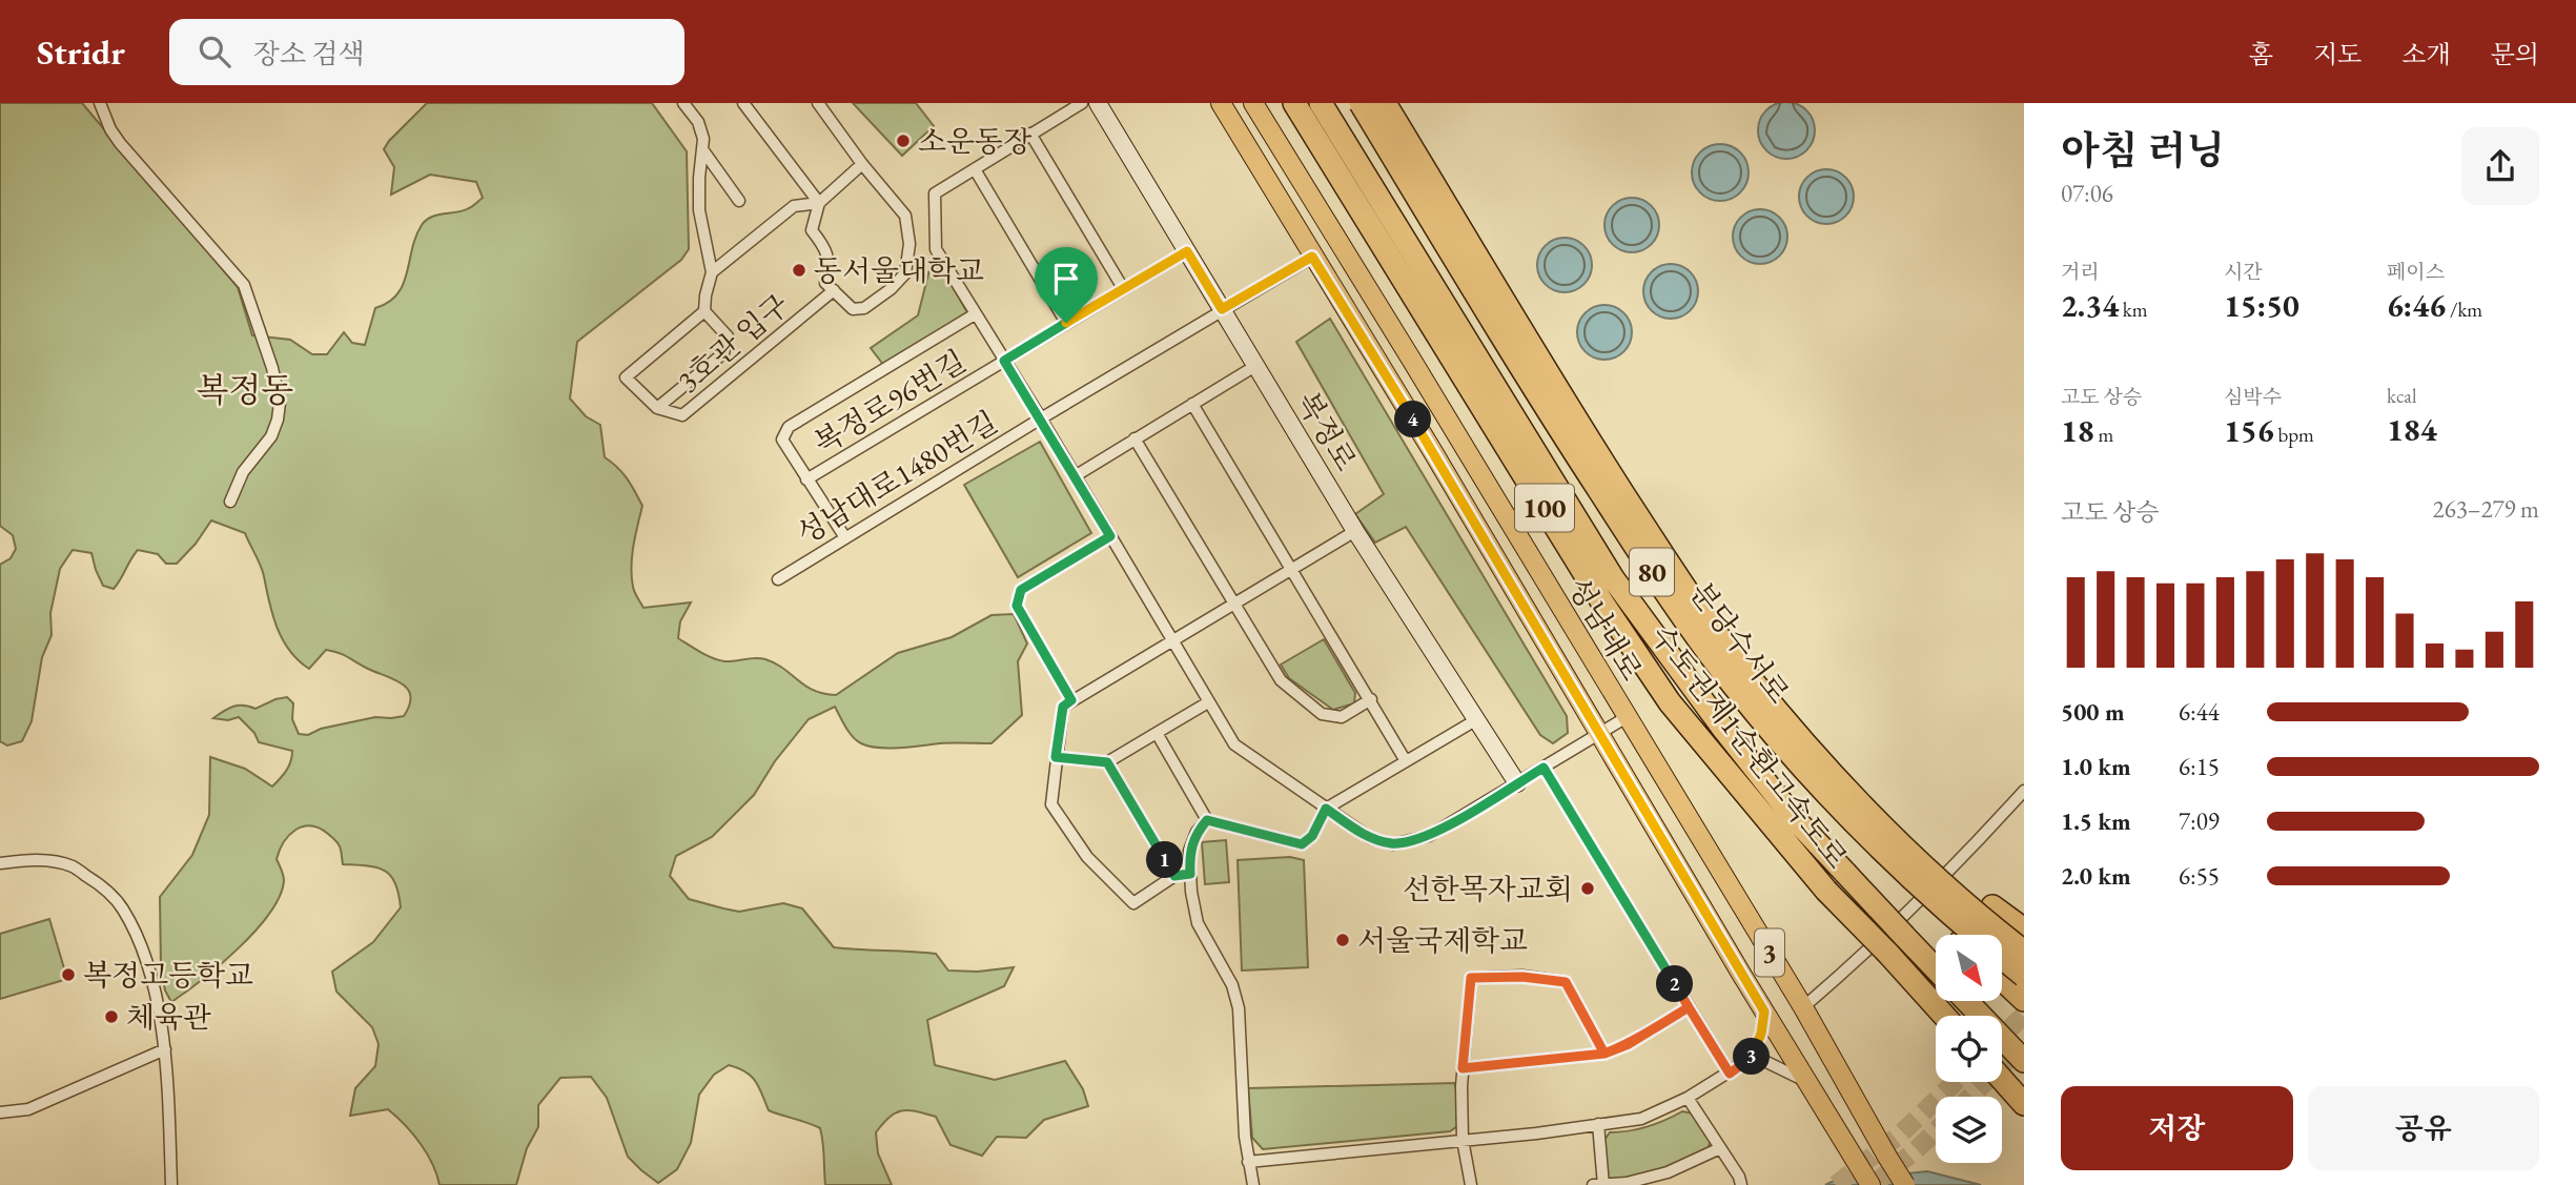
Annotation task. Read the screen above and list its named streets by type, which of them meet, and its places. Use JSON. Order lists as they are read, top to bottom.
{
  "streets": {
    "highway": [
      "100",
      "80",
      "분당수서로",
      "수도권제1순환고속도로"
    ],
    "main road": ["성남대로", "3"],
    "street": [
      "3호관 입구",
      "복정로96번길",
      "복정로",
      "성남대로1480번길"
    ]
  },
  "crossings": [
    ["복정로96번길", "복정로"],
    ["복정로", "성남대로1480번길"],
    ["성남대로1480번길", "성남대로"]
  ],
  "districts": ["복정동"],
  "places": [
    "소운동장",
    "동서울대학교",
    "선한목자교회",
    "서울국제학교",
    "복정고등학교",
    "체육관"
  ],
  "north": "bottom right",
  "page": {
    "header": "Stridr",
    "search": "장소 검색",
    "nav": [
      "홈",
      "지도",
      "소개",
      "문의"
    ],
    "heading": ["아침 러닝", "07:06"],
    "stats": [
      ["거리", "2.34 km"],
      ["시간", "15:50"],
      ["페이스", "6:46 /km"],
      ["고도 상승", "18 m"],
      ["심박수", "156 bpm"],
      ["kcal", "184"]
    ],
    "pins": [
      "4",
      "1",
      "2",
      "3"
    ],
    "chart": ["고도 상승", "263–279 m"],
    "list": [
      {
        "name": "500 m",
        "note": "6:44"
      },
      {
        "name": "1.0 km",
        "note": "6:15"
      },
      {
        "name": "1.5 km",
        "note": "7:09"
      },
      {
        "name": "2.0 km",
        "note": "6:55"
      }
    ],
    "buttons": ["저장", "공유"]
  }
}
